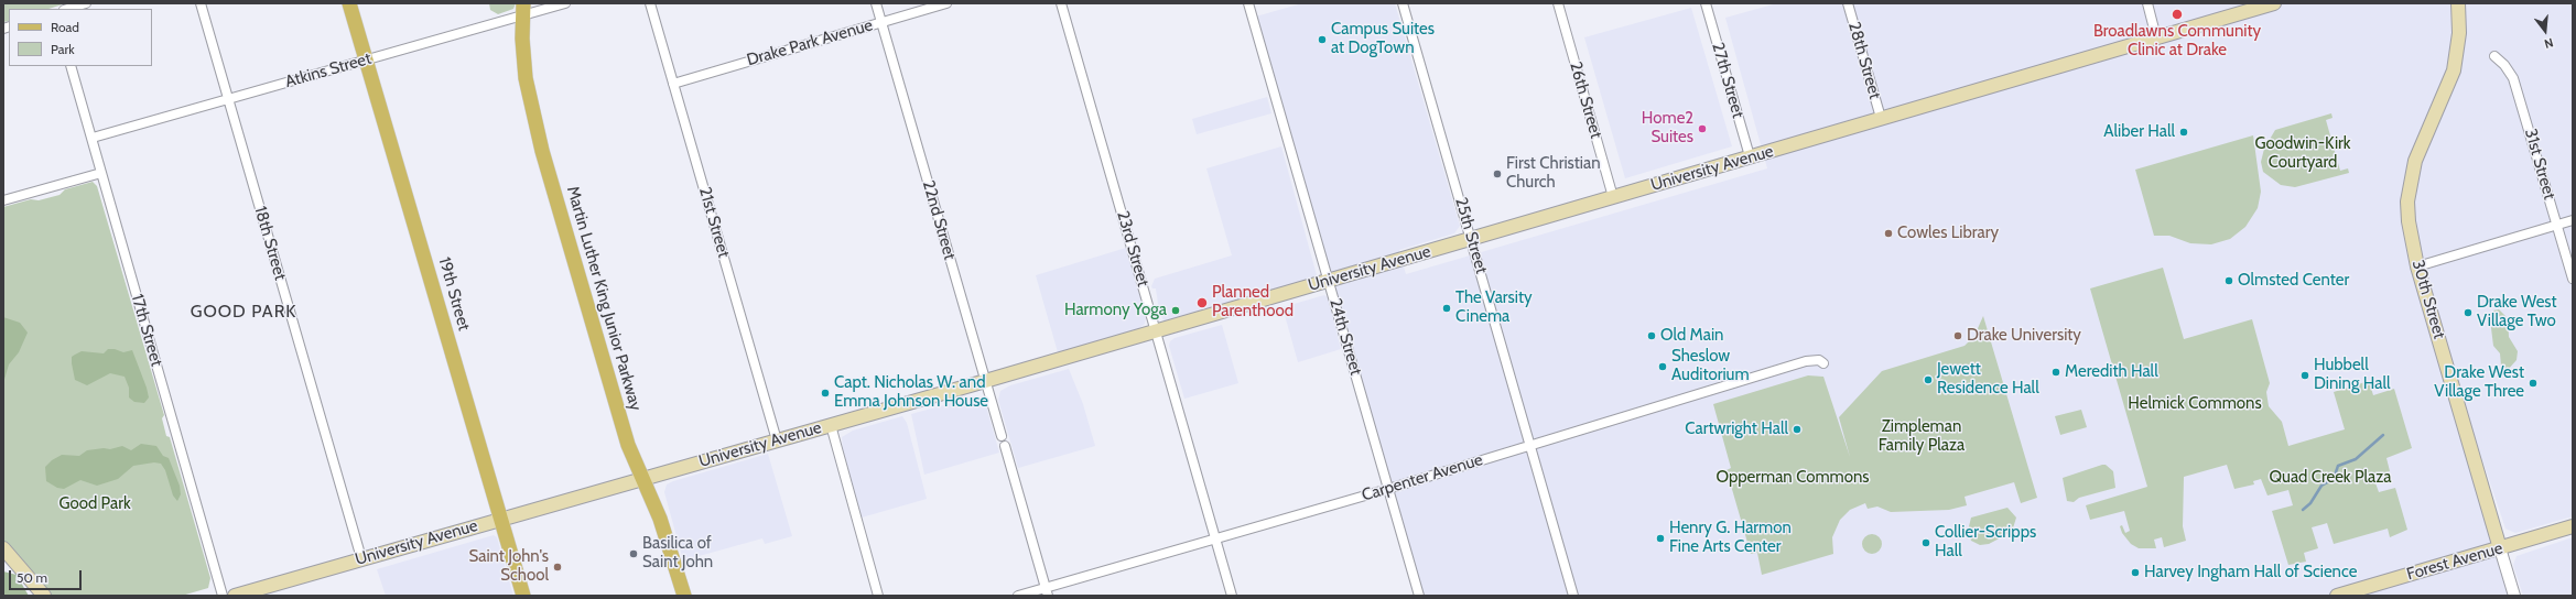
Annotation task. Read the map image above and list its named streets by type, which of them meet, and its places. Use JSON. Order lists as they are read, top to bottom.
{
  "streets": {
    "main road": [
      "University Avenue",
      "19th Street",
      "Martin Luther King Junior Parkway",
      "30th Street",
      "Forest Avenue"
    ],
    "street": [
      "Drake Park Avenue",
      "28th Street",
      "Atkins Street",
      "27th Street",
      "26th Street",
      "31st Street",
      "22nd Street",
      "21st Street",
      "25th Street",
      "18th Street",
      "23rd Street",
      "17th Street",
      "24th Street",
      "Carpenter Avenue"
    ]
  },
  "crossings": [
    ["Drake Park Avenue", "22nd Street"],
    ["Drake Park Avenue", "21st Street"],
    ["28th Street", "University Avenue"],
    ["Atkins Street", "18th Street"],
    ["Atkins Street", "19th Street"],
    ["Atkins Street", "Martin Luther King Junior Parkway"],
    ["Atkins Street", "17th Street"],
    ["27th Street", "University Avenue"],
    ["26th Street", "University Avenue"],
    ["University Avenue", "22nd Street"],
    ["University Avenue", "21st Street"],
    ["University Avenue", "25th Street"],
    ["University Avenue", "18th Street"],
    ["University Avenue", "23rd Street"],
    ["University Avenue", "19th Street"],
    ["University Avenue", "Martin Luther King Junior Parkway"],
    ["University Avenue", "24th Street"],
    ["25th Street", "Carpenter Avenue"],
    ["23rd Street", "Carpenter Avenue"],
    ["30th Street", "Forest Avenue"],
    ["24th Street", "Carpenter Avenue"]
  ],
  "districts": ["GOOD PARK"],
  "parks": [
    "Goodwin-Kirk Courtyard",
    "Helmick Commons",
    "Zimpleman Family Plaza",
    "Opperman Commons",
    "Quad Creek Plaza",
    "Good Park"
  ],
  "places": [
    "Broadlawns Community Clinic at Drake",
    "Campus Suites at DogTown",
    "Home2 Suites",
    "Aliber Hall",
    "First Christian Church",
    "Cowles Library",
    "Olmsted Center",
    "Planned Parenthood",
    "The Varsity Cinema",
    "Harmony Yoga",
    "Drake West Village Two",
    "Old Main",
    "Drake University",
    "Sheslow Auditorium",
    "Meredith Hall",
    "Hubbell Dining Hall",
    "Jewett Residence Hall",
    "Drake West Village Three",
    "Capt. Nicholas W. and Emma Johnson House",
    "Cartwright Hall",
    "Henry G. Harmon Fine Arts Center",
    "Collier-Scripps Hall",
    "Basilica of Saint John",
    "Saint John's School",
    "Harvey Ingham Hall of Science"
  ],
  "legend": ["Road", "Park"],
  "scale_bar": "50 m",
  "north": "bottom"
}
